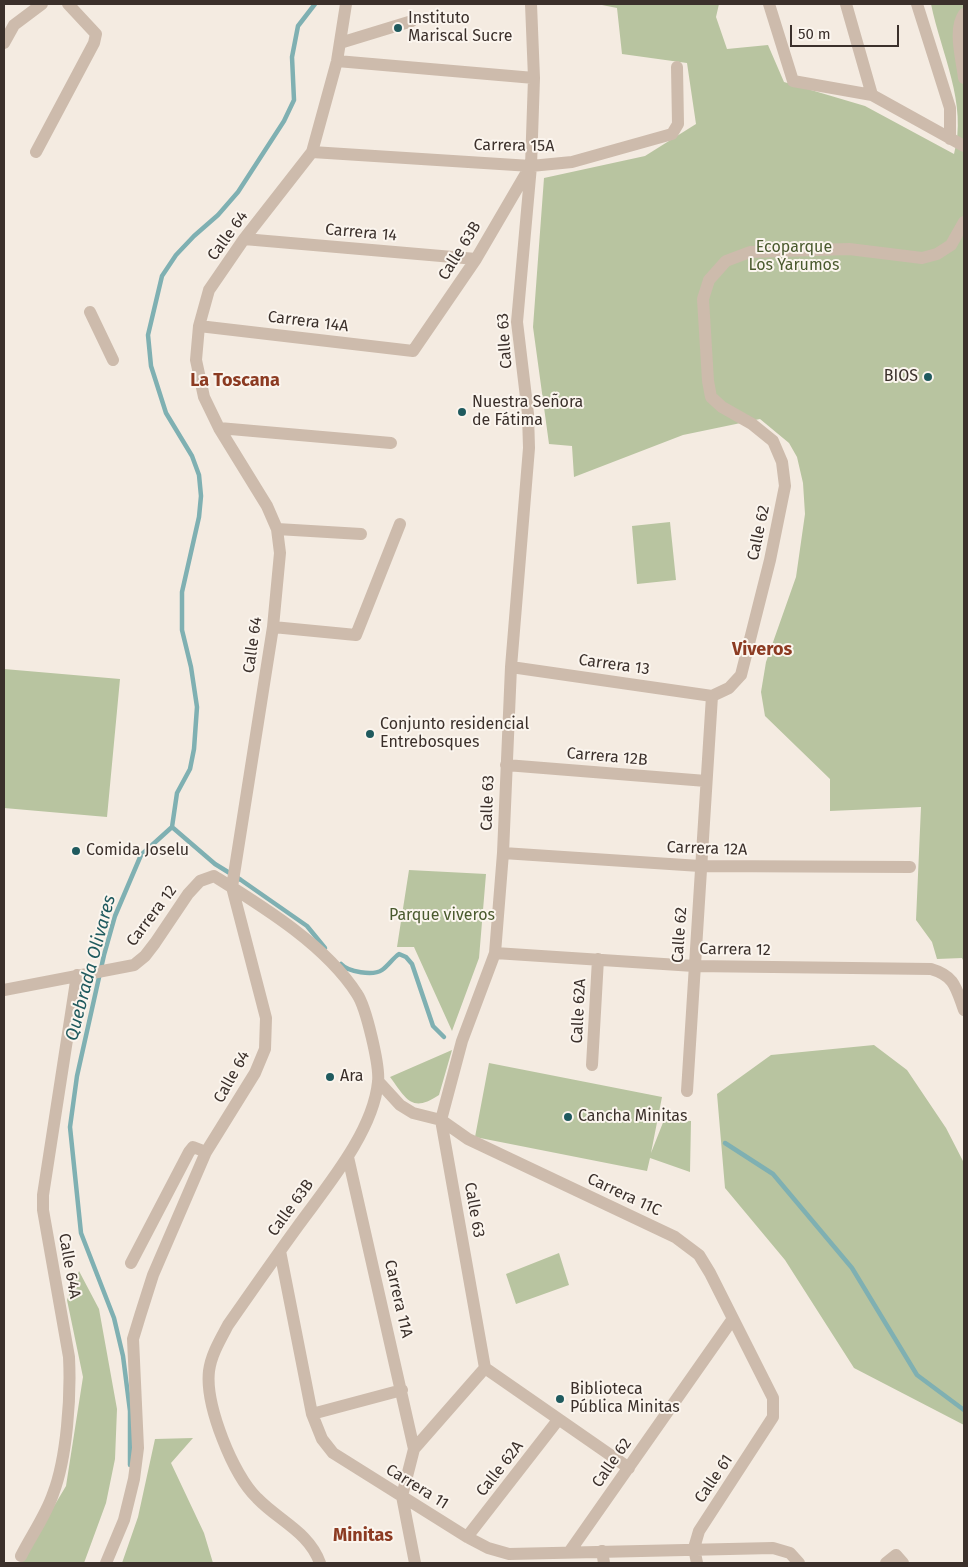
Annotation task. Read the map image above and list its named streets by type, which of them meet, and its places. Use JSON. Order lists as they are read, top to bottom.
{
  "streets": {
    "street": [
      "Carrera 15A",
      "Carrera 14",
      "Calle 64",
      "Calle 63B",
      "Carrera 14A",
      "Calle 63",
      "Calle 62",
      "Carrera 13",
      "Carrera 12B",
      "Carrera 12A",
      "Carrera 12",
      "Calle 62A",
      "Carrera 11C",
      "Calle 64A",
      "Carrera 11A",
      "Calle 61",
      "Carrera 11"
    ]
  },
  "crossings": [
    ["Carrera 15A", "Calle 64"],
    ["Carrera 15A", "Calle 63B"],
    ["Carrera 15A", "Calle 63"],
    ["Carrera 14", "Calle 64"],
    ["Carrera 14", "Calle 63B"],
    ["Calle 64", "Calle 63B"],
    ["Calle 64", "Carrera 14A"],
    ["Calle 64", "Carrera 12"],
    ["Calle 63B", "Carrera 14A"],
    ["Calle 63B", "Calle 63"],
    ["Calle 63B", "Carrera 12"],
    ["Calle 63B", "Carrera 11C"],
    ["Calle 63B", "Carrera 11A"],
    ["Calle 63B", "Carrera 11"],
    ["Calle 63", "Carrera 13"],
    ["Calle 63", "Carrera 12B"],
    ["Calle 63", "Carrera 12A"],
    ["Calle 63", "Carrera 12"],
    ["Calle 63", "Carrera 11C"],
    ["Calle 62", "Carrera 13"],
    ["Calle 62", "Carrera 12B"],
    ["Calle 62", "Carrera 12A"],
    ["Calle 62", "Carrera 12"],
    ["Calle 62", "Carrera 11C"],
    ["Calle 62", "Carrera 11"],
    ["Carrera 12", "Calle 62A"],
    ["Carrera 12", "Calle 64A"],
    ["Calle 62A", "Carrera 11"],
    ["Carrera 11C", "Calle 61"],
    ["Calle 61", "Carrera 11"]
  ],
  "districts": ["La Toscana", "Viveros", "Minitas"],
  "water": ["Quebrada Olivares"],
  "parks": ["Ecoparque Los Yarumos", "Parque viveros"],
  "places": [
    "Instituto Mariscal Sucre",
    "BIOS",
    "Nuestra Señora de Fátima",
    "Conjunto residencial Entrebosques",
    "Comida Joselu",
    "Ara",
    "Cancha Minitas",
    "Biblioteca Pública Minitas"
  ],
  "scale_bar": "50 m"
}
